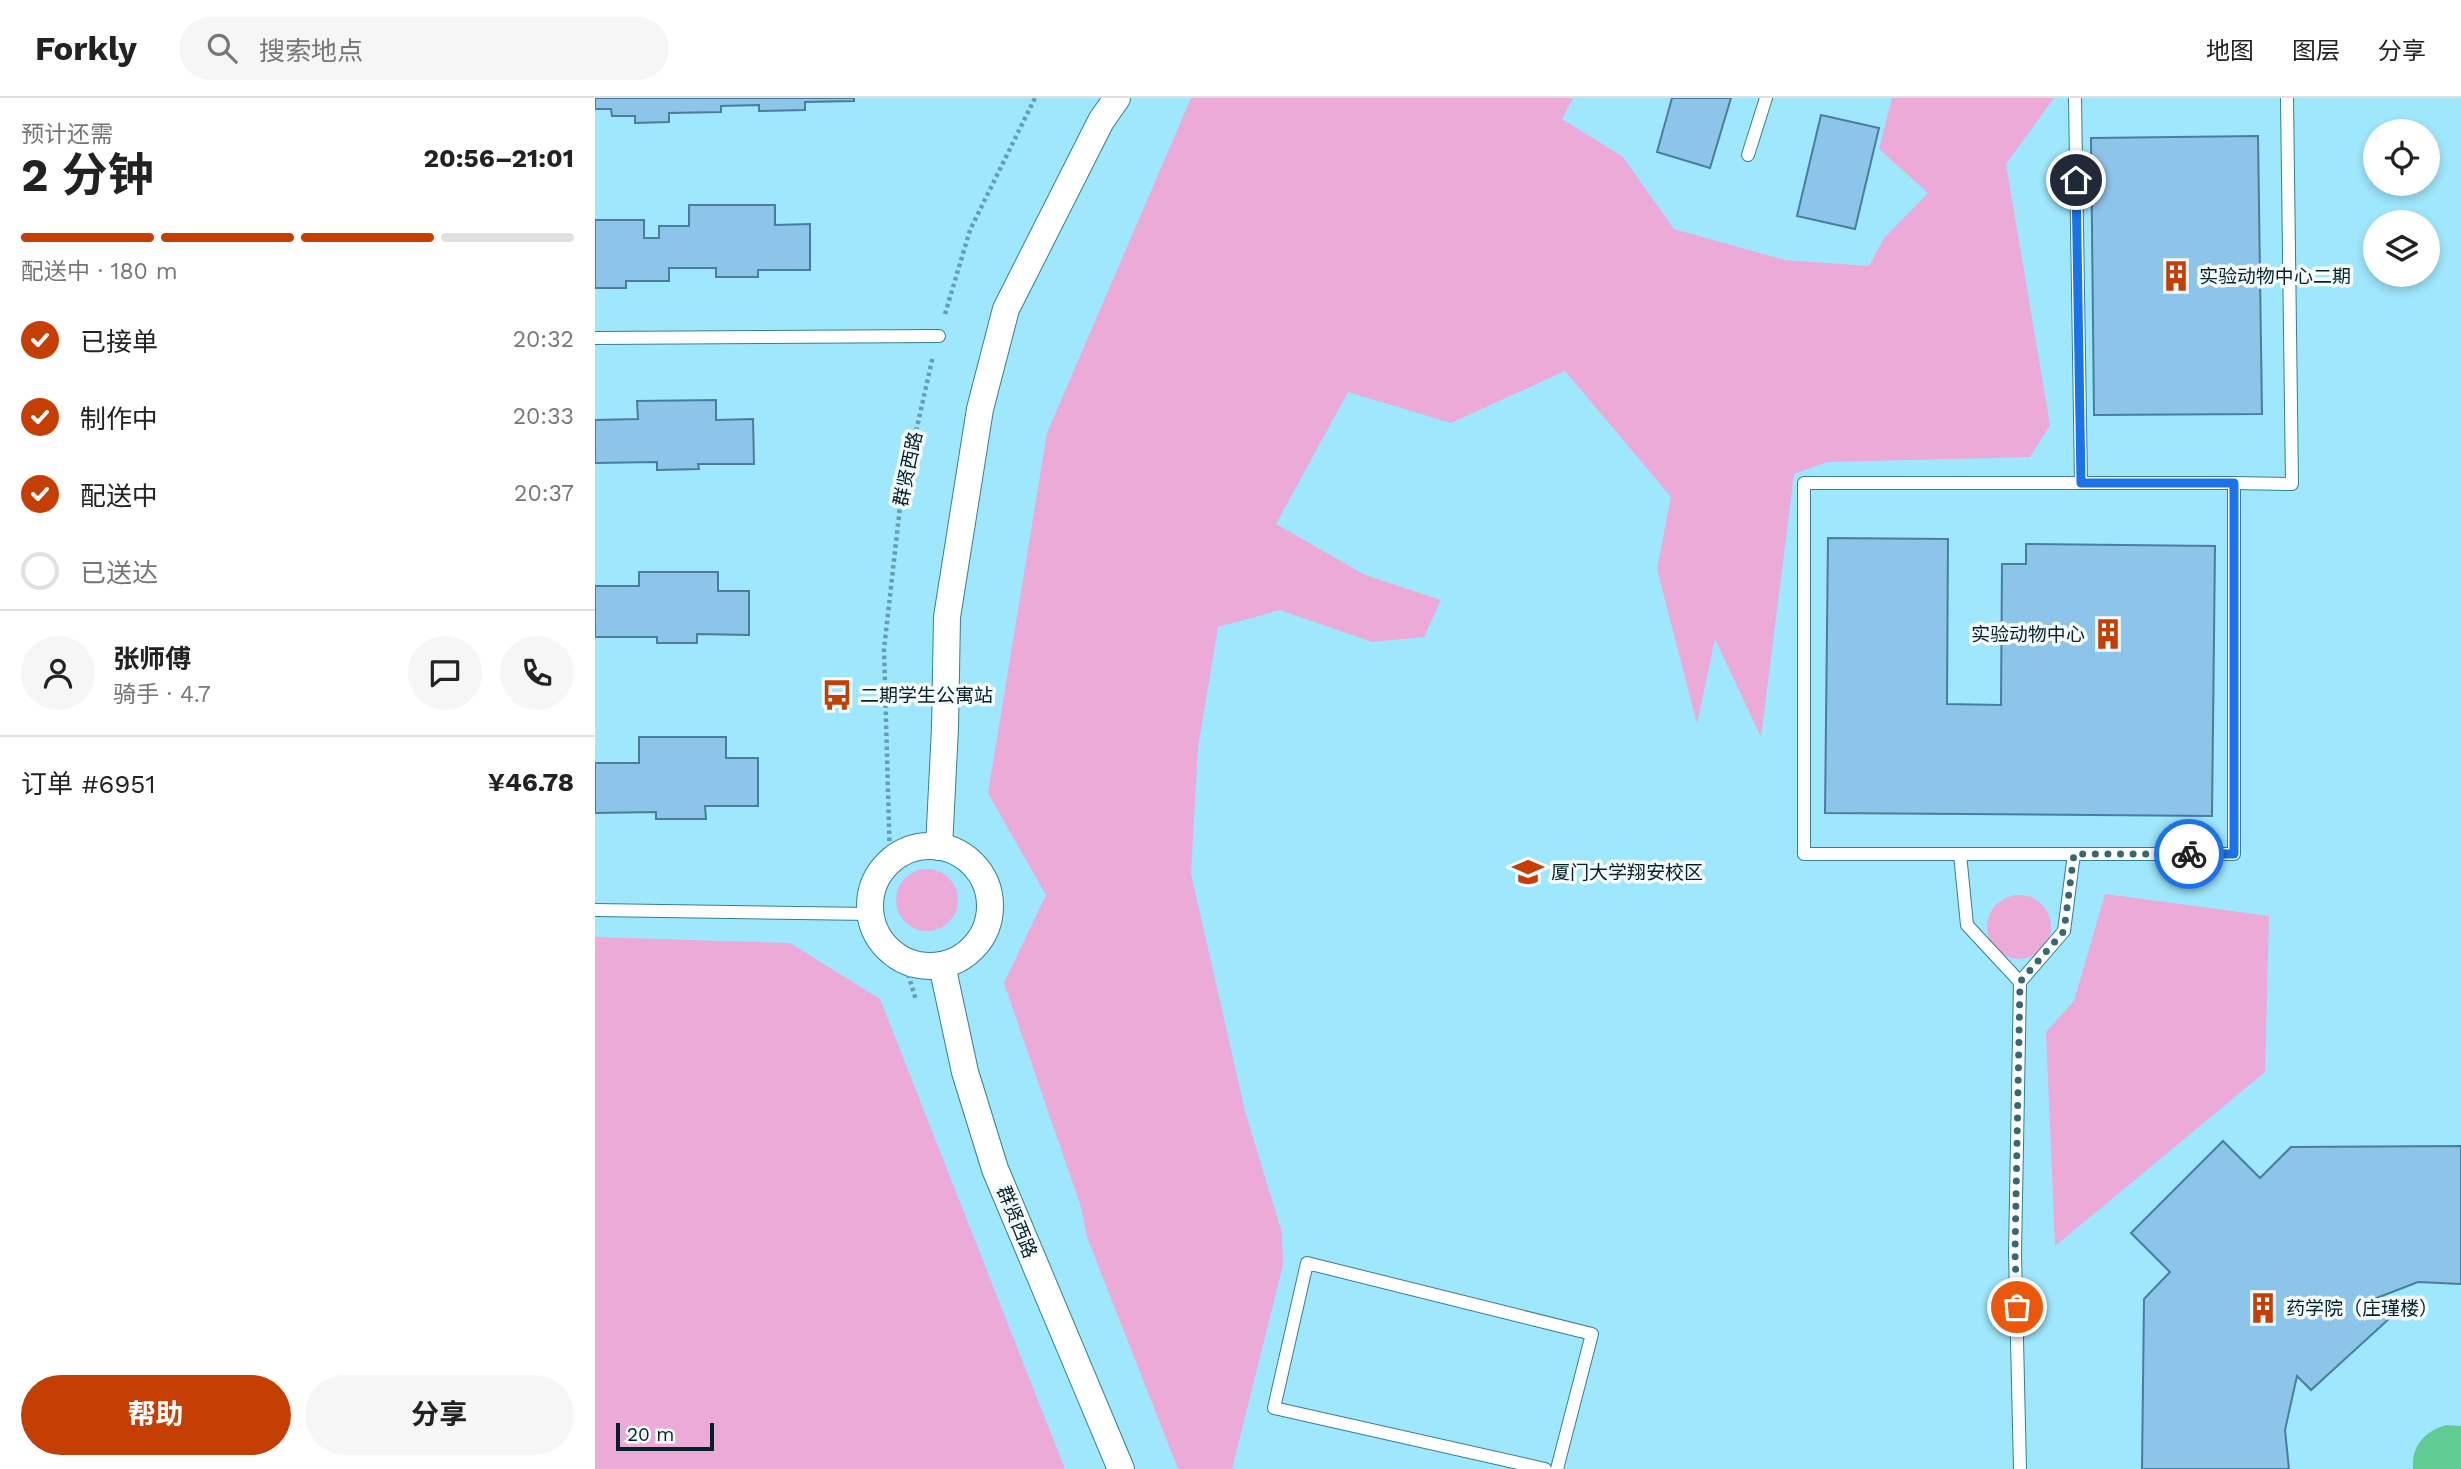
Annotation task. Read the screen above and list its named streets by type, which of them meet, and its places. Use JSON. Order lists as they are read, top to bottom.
{
  "streets": {
    "street": ["群贤西路"]
  },
  "places": {
    "building": ["实验动物中心二期", "实验动物中心", "药学院（庄瑾楼）"],
    "bus stop": ["二期学生公寓站"],
    "school or university": ["厦门大学翔安校区"]
  },
  "scale_bar": "20 m",
  "page": {
    "header": "Forkly",
    "search": "搜索地点",
    "nav": ["地图", "图层", "分享"],
    "heading": ["2 分钟", "预计还需", "20:56–21:01"],
    "panel": [
      "张师傅",
      "骑手 · 4.7",
      "订单 #6951",
      "¥46.78"
    ],
    "bar": "配送中 · 180 m",
    "list": [
      ["已接单", "20:32"],
      ["制作中", "20:33"],
      ["配送中", "20:37"],
      "已送达"
    ],
    "buttons": ["帮助", "分享"],
    "scale": "20 m"
  }
}
